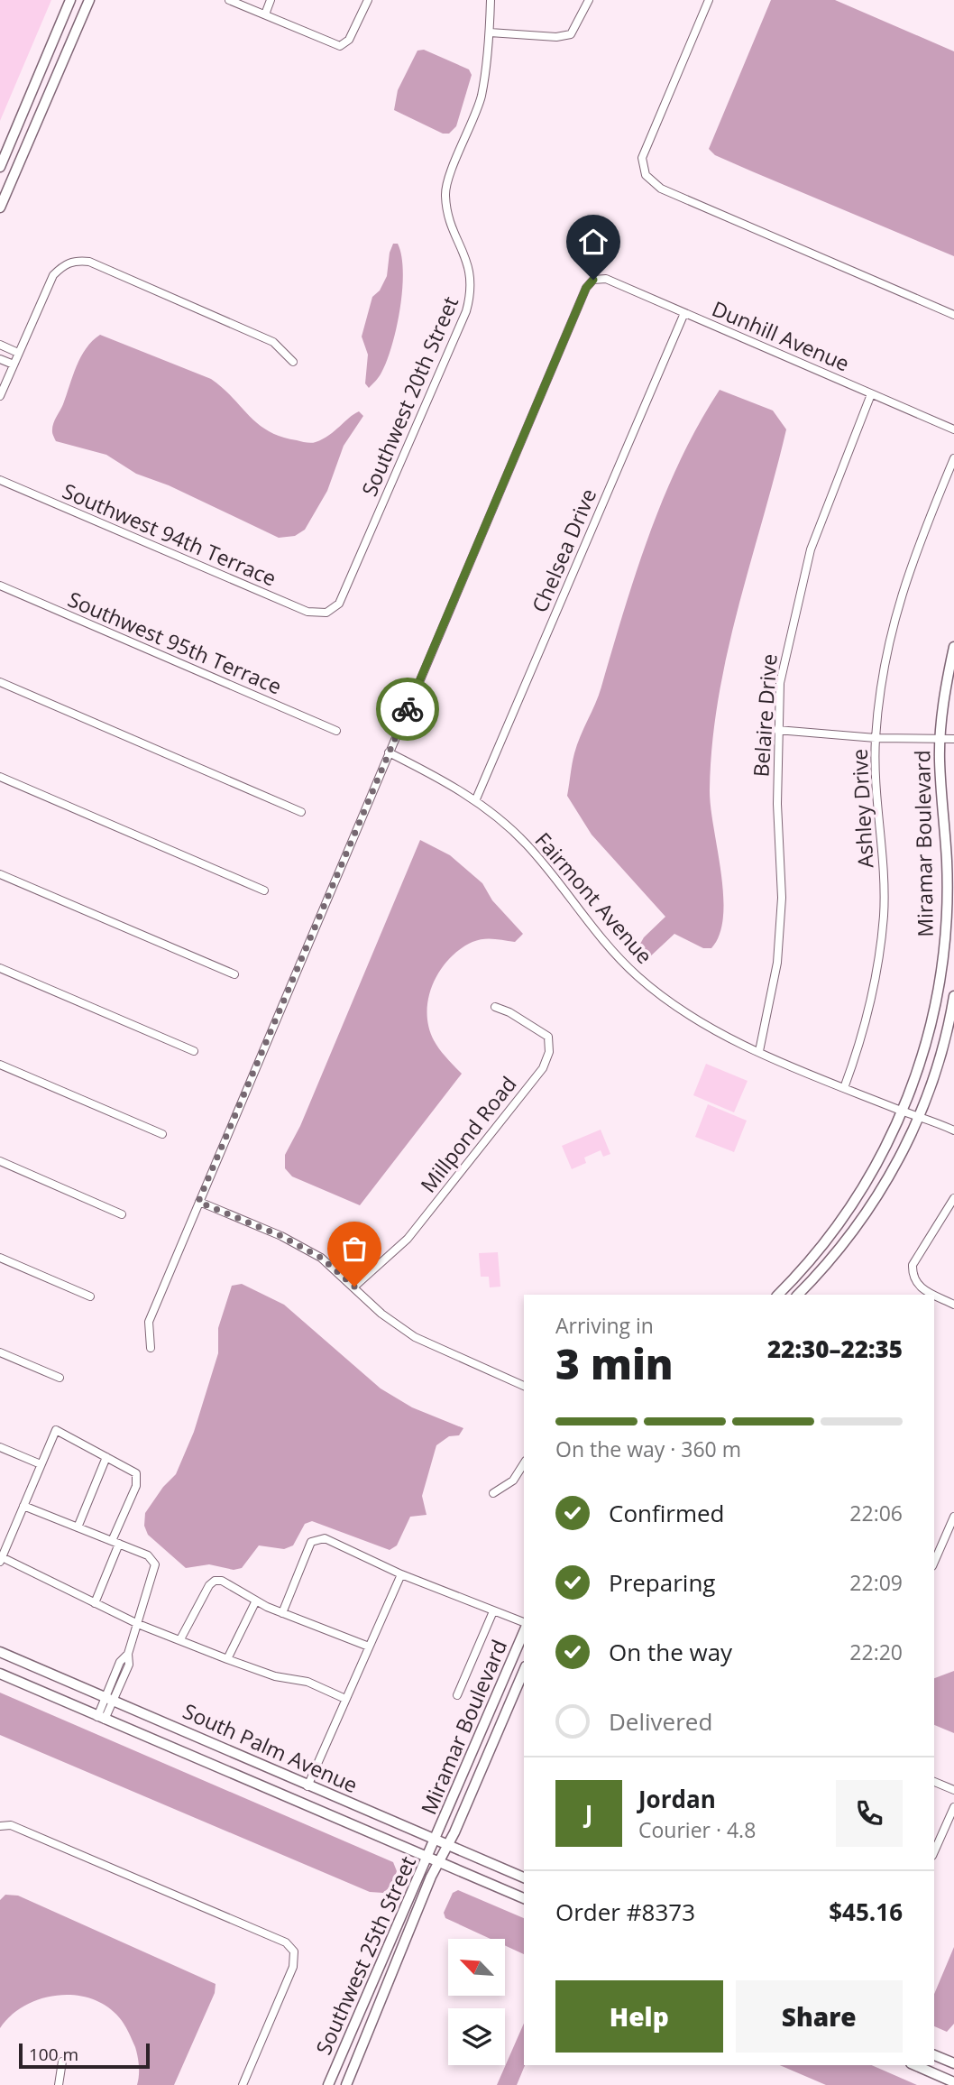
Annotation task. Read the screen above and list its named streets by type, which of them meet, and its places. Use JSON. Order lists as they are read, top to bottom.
{
  "streets": {
    "street": [
      "Dunhill Avenue",
      "Southwest 20th Street",
      "Southwest 94th Terrace",
      "Chelsea Drive",
      "Southwest 95th Terrace",
      "Belaire Drive",
      "Ashley Drive",
      "Miramar Boulevard",
      "Fairmont Avenue",
      "Millpond Road",
      "South Palm Avenue",
      "Southwest 25th Street"
    ]
  },
  "crossings": [
    ["Dunhill Avenue", "Chelsea Drive"],
    ["Dunhill Avenue", "Belaire Drive"],
    ["Dunhill Avenue", "Fairmont Avenue"],
    ["Southwest 20th Street", "Southwest 94th Terrace"],
    ["Chelsea Drive", "Fairmont Avenue"],
    ["Belaire Drive", "Fairmont Avenue"],
    ["Ashley Drive", "Fairmont Avenue"],
    ["Miramar Boulevard", "Fairmont Avenue"],
    ["Miramar Boulevard", "South Palm Avenue"],
    ["Miramar Boulevard", "Southwest 25th Street"],
    ["South Palm Avenue", "Southwest 25th Street"]
  ],
  "scale_bar": "100 m",
  "north": "top left",
  "page": {
    "heading": ["3 min", "Arriving in", "22:30–22:35"],
    "panel": [
      "Jordan",
      "Courier · 4.8",
      "Order #8373",
      "$45.16"
    ],
    "bar": "On the way · 360 m",
    "list": [
      ["Confirmed", "22:06"],
      ["Preparing", "22:09"],
      ["On the way", "22:20"],
      "Delivered"
    ],
    "round": "J",
    "buttons": ["Help", "Share"],
    "scale": "100 m"
  }
}
